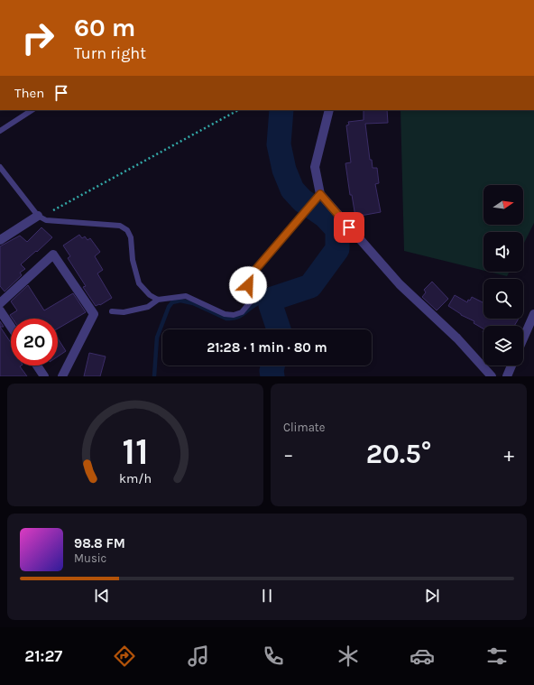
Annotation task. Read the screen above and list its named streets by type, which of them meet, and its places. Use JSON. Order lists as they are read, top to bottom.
{
  "north": "right",
  "page": {
    "turn": ["60 m", "Turn right"],
    "then": "Then",
    "limit": "20",
    "trip": "21:28 · 1 min · 80 m",
    "tile": "Climate",
    "heat": ["−", "20.5°", "+"],
    "song": ["98.8 FM", "Music"],
    "tabs": "21:27",
    "gauge": ["11", "km/h"]
  }
}
